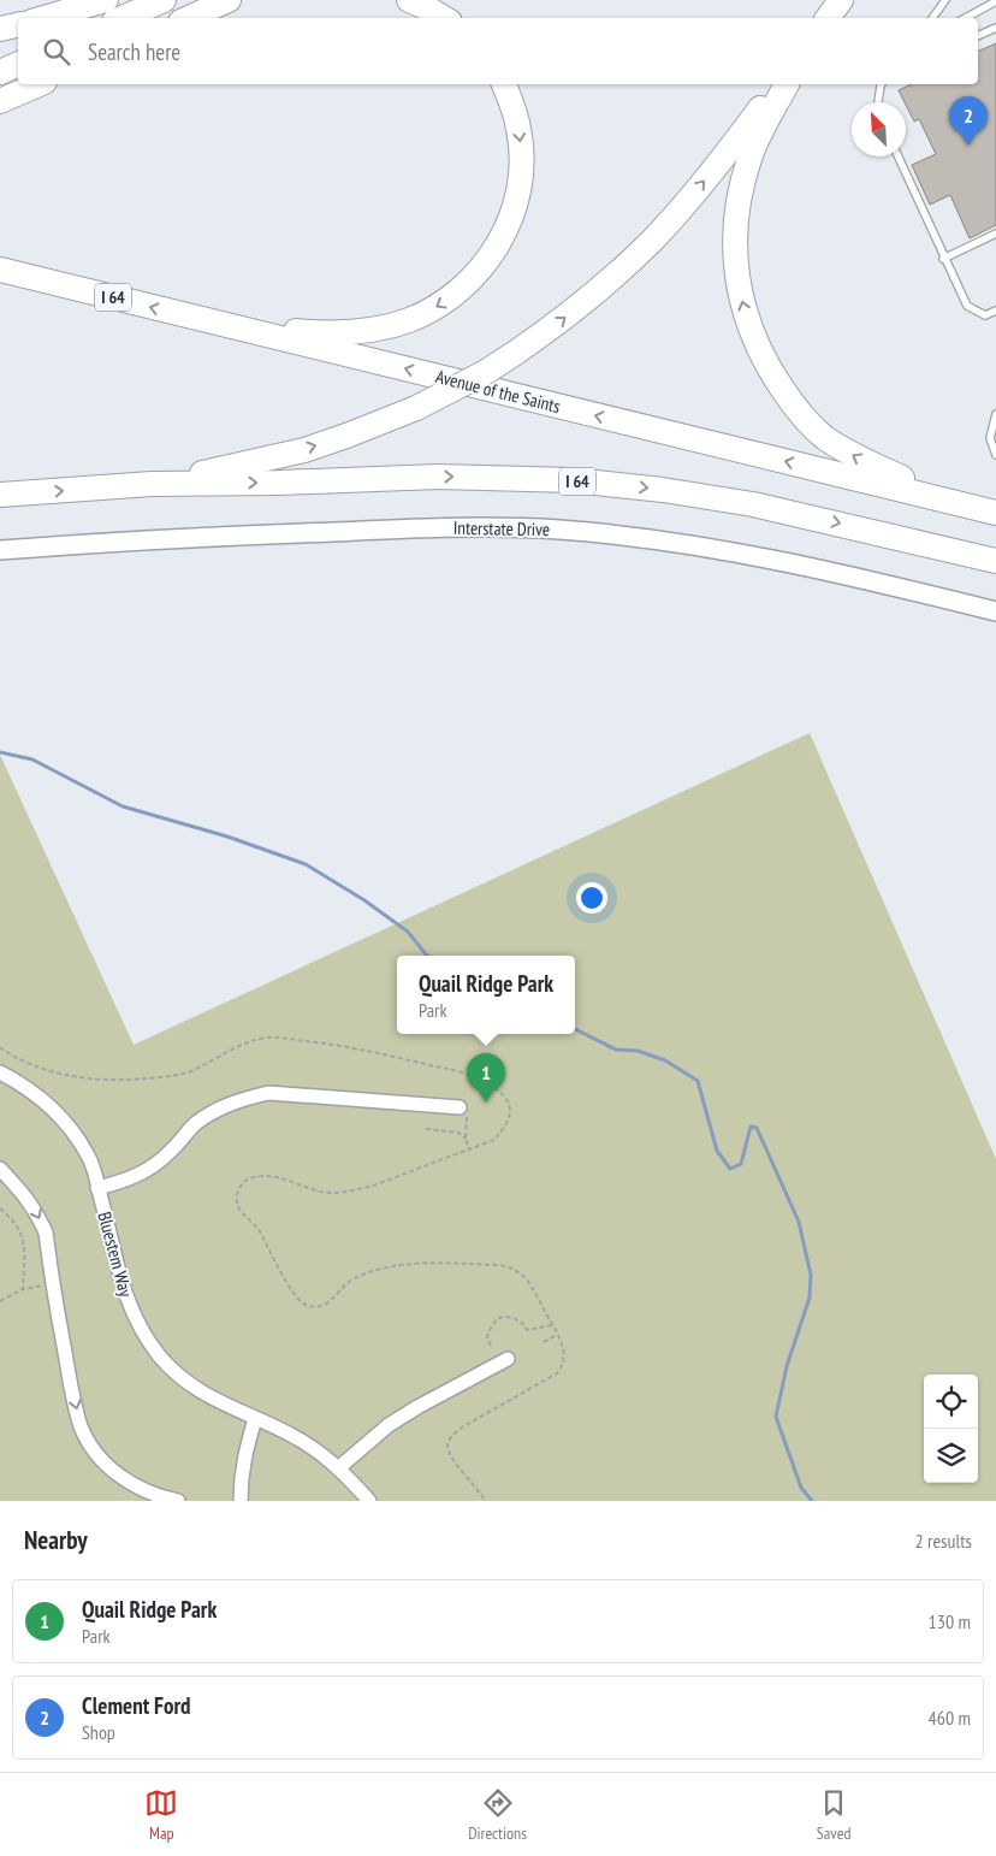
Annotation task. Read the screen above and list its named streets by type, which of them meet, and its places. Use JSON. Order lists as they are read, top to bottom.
{
  "streets": {
    "highway": ["I 64", "Avenue of the Saints"],
    "main road": ["Interstate Drive"],
    "street": ["Bluestem Way"]
  },
  "north": "top left",
  "page": {
    "search": "Search here",
    "pins": ["2", "1"],
    "popup": ["Quail Ridge Park", "Park"],
    "heading": ["Nearby", "2 results"],
    "list": [
      {
        "mark": "1",
        "name": "Quail Ridge Park",
        "note": "Park",
        "value": "130 m"
      },
      {
        "mark": "2",
        "name": "Clement Ford",
        "note": "Shop",
        "value": "460 m"
      }
    ],
    "nav": ["Map", "Directions", "Saved"]
  }
}
